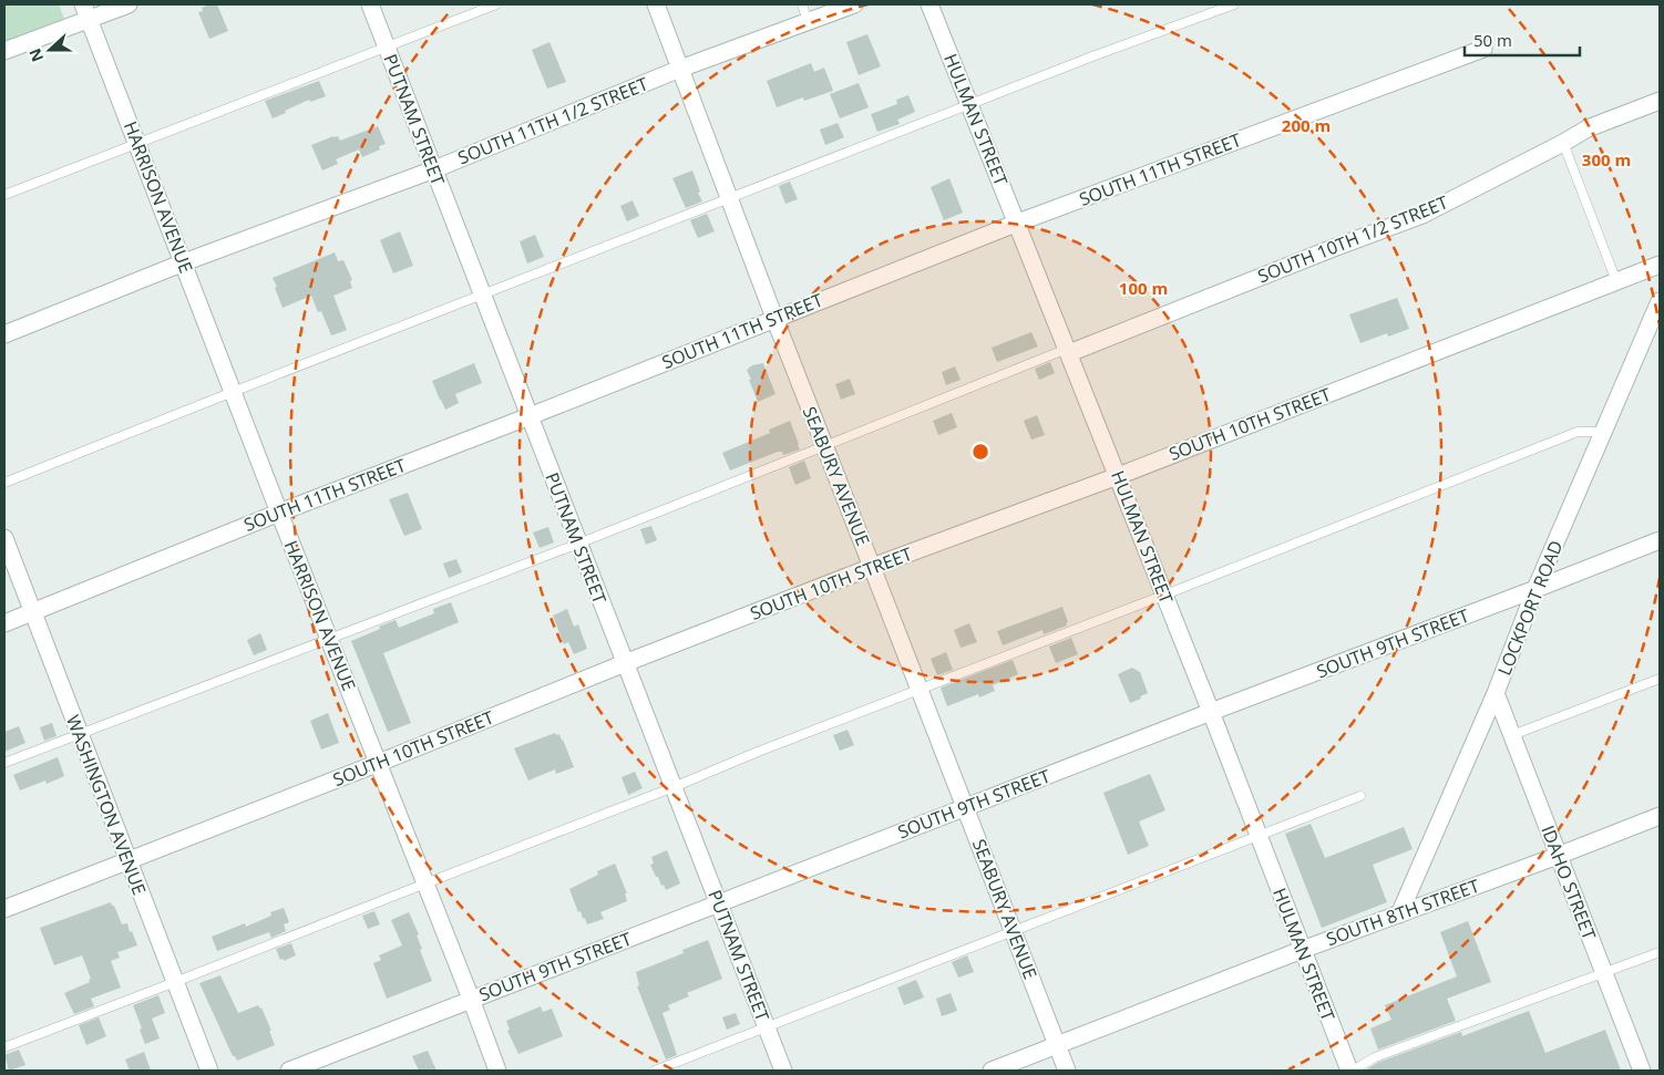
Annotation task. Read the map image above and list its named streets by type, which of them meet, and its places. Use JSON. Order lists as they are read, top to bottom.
{
  "streets": {
    "street": [
      "PUTNAM STREET",
      "HULMAN STREET",
      "SOUTH 11TH 1/2 STREET",
      "SOUTH 11TH STREET",
      "HARRISON AVENUE",
      "SOUTH 10TH 1/2 STREET",
      "SOUTH 10TH STREET",
      "SEABURY AVENUE",
      "LOCKPORT ROAD",
      "SOUTH 9TH STREET",
      "WASHINGTON AVENUE",
      "IDAHO STREET",
      "SOUTH 8TH STREET"
    ]
  },
  "crossings": [
    ["PUTNAM STREET", "SOUTH 11TH 1/2 STREET"],
    ["PUTNAM STREET", "SOUTH 11TH STREET"],
    ["PUTNAM STREET", "SOUTH 10TH STREET"],
    ["PUTNAM STREET", "SOUTH 9TH STREET"],
    ["HULMAN STREET", "SOUTH 11TH STREET"],
    ["HULMAN STREET", "SOUTH 10TH 1/2 STREET"],
    ["HULMAN STREET", "SOUTH 10TH STREET"],
    ["HULMAN STREET", "SOUTH 9TH STREET"],
    ["HULMAN STREET", "SOUTH 8TH STREET"],
    ["SOUTH 11TH 1/2 STREET", "HARRISON AVENUE"],
    ["SOUTH 11TH 1/2 STREET", "SEABURY AVENUE"],
    ["SOUTH 11TH STREET", "HARRISON AVENUE"],
    ["SOUTH 11TH STREET", "SEABURY AVENUE"],
    ["SOUTH 11TH STREET", "WASHINGTON AVENUE"],
    ["HARRISON AVENUE", "SOUTH 10TH STREET"],
    ["HARRISON AVENUE", "SOUTH 9TH STREET"],
    ["SOUTH 10TH STREET", "SEABURY AVENUE"],
    ["SOUTH 10TH STREET", "WASHINGTON AVENUE"],
    ["SEABURY AVENUE", "SOUTH 9TH STREET"],
    ["SEABURY AVENUE", "SOUTH 8TH STREET"],
    ["LOCKPORT ROAD", "SOUTH 9TH STREET"],
    ["LOCKPORT ROAD", "IDAHO STREET"],
    ["LOCKPORT ROAD", "SOUTH 8TH STREET"],
    ["IDAHO STREET", "SOUTH 8TH STREET"]
  ],
  "scale_bar": "50 m",
  "north": "left",
  "rings": ["200 m", "300 m", "100 m"]
}
